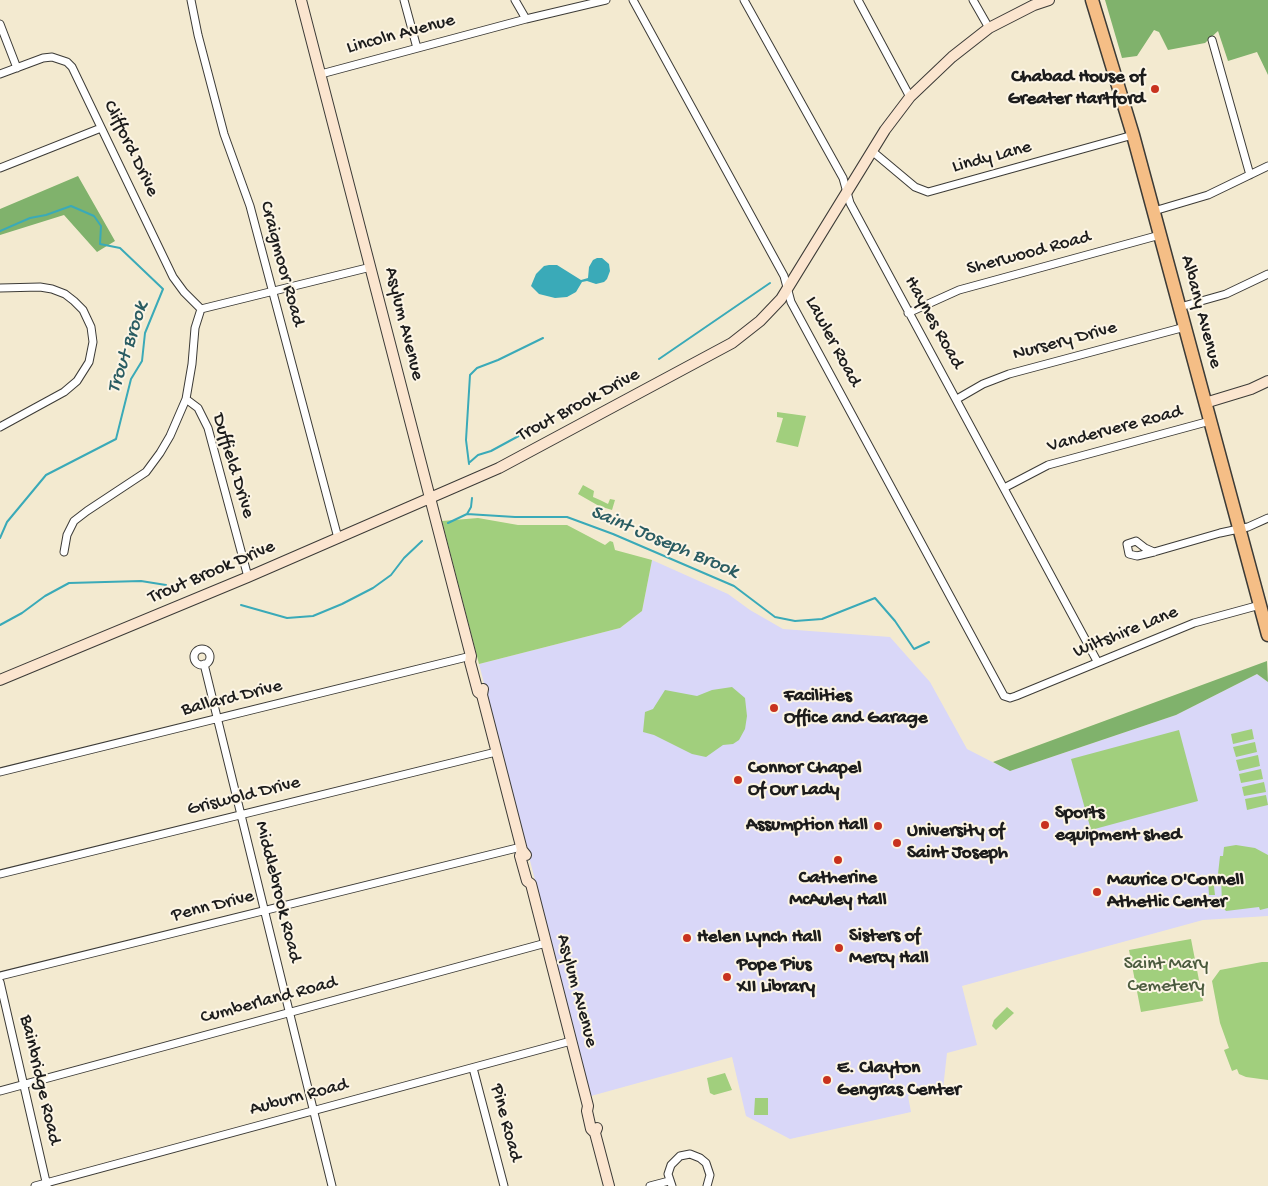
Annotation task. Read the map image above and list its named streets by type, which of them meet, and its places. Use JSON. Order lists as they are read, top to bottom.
{
  "streets": {
    "highway": ["Albany Avenue"],
    "main road": ["Asylum Avenue", "Trout Brook Drive"],
    "street": [
      "Lincoln Avenue",
      "Clifford Drive",
      "Lindy Lane",
      "Sherwood Road",
      "Craigmoor Road",
      "Haynes Road",
      "Lawler Road",
      "Nursery Drive",
      "Vandervere Road",
      "Duffield Drive",
      "Wiltshire Lane",
      "Ballard Drive",
      "Griswold Drive",
      "Middlebrook Road",
      "Penn Drive",
      "Cumberland Road",
      "Bainbridge Road",
      "Auburn Road",
      "Pine Road"
    ]
  },
  "crossings": [
    ["Lincoln Avenue", "Asylum Avenue"],
    ["Lindy Lane", "Albany Avenue"],
    ["Lindy Lane", "Trout Brook Drive"],
    ["Sherwood Road", "Albany Avenue"],
    ["Sherwood Road", "Haynes Road"],
    ["Craigmoor Road", "Trout Brook Drive"],
    ["Albany Avenue", "Nursery Drive"],
    ["Albany Avenue", "Vandervere Road"],
    ["Albany Avenue", "Wiltshire Lane"],
    ["Haynes Road", "Nursery Drive"],
    ["Haynes Road", "Trout Brook Drive"],
    ["Haynes Road", "Vandervere Road"],
    ["Haynes Road", "Wiltshire Lane"],
    ["Asylum Avenue", "Trout Brook Drive"],
    ["Asylum Avenue", "Ballard Drive"],
    ["Asylum Avenue", "Griswold Drive"],
    ["Asylum Avenue", "Penn Drive"],
    ["Asylum Avenue", "Cumberland Road"],
    ["Asylum Avenue", "Auburn Road"],
    ["Lawler Road", "Trout Brook Drive"],
    ["Lawler Road", "Wiltshire Lane"],
    ["Trout Brook Drive", "Duffield Drive"],
    ["Ballard Drive", "Middlebrook Road"],
    ["Griswold Drive", "Middlebrook Road"],
    ["Middlebrook Road", "Penn Drive"],
    ["Middlebrook Road", "Cumberland Road"],
    ["Middlebrook Road", "Auburn Road"],
    ["Cumberland Road", "Bainbridge Road"],
    ["Bainbridge Road", "Auburn Road"],
    ["Auburn Road", "Pine Road"]
  ],
  "water": ["Trout Brook", "Saint Joseph Brook"],
  "parks": ["Saint Mary Cemetery"],
  "places": [
    "Chabad House of Greater Hartford",
    "Facilities Office and Garage",
    "Connor Chapel Of Our Lady",
    "Sports equipment shed",
    "Assumption Hall",
    "University of Saint Joseph",
    "Catherine McAuley Hall",
    "Maurice O'Connell Athetlic Center",
    "Helen Lynch Hall",
    "Sisters of Mercy Hall",
    "Pope Pius XII Library",
    "E. Clayton Gengras Center"
  ]
}
